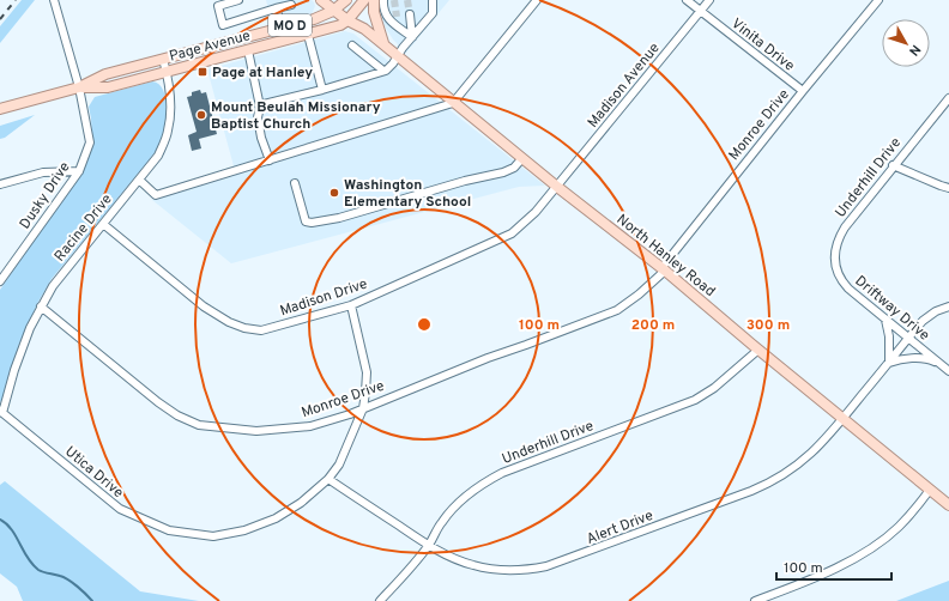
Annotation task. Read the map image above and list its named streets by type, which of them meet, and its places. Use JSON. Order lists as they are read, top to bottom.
{
  "streets": {
    "main road": ["MO D", "Page Avenue", "North Hanley Road"],
    "street": [
      "Vinita Drive",
      "Madison Avenue",
      "Monroe Drive",
      "Underhill Drive",
      "Dusky Drive",
      "Racine Drive",
      "Madison Drive",
      "Driftway Drive",
      "Utica Drive",
      "Alert Drive"
    ]
  },
  "crossings": [
    ["Vinita Drive", "Madison Avenue"],
    ["Vinita Drive", "Monroe Drive"],
    ["Page Avenue", "Dusky Drive"],
    ["Page Avenue", "Racine Drive"],
    ["Page Avenue", "North Hanley Road"],
    ["Madison Avenue", "North Hanley Road"],
    ["Madison Avenue", "Madison Drive"],
    ["Monroe Drive", "Racine Drive"],
    ["Monroe Drive", "North Hanley Road"],
    ["Monroe Drive", "Utica Drive"],
    ["Underhill Drive", "North Hanley Road"],
    ["Underhill Drive", "Driftway Drive"],
    ["Underhill Drive", "Alert Drive"],
    ["Racine Drive", "Madison Drive"],
    ["Racine Drive", "Utica Drive"],
    ["North Hanley Road", "Madison Drive"],
    ["North Hanley Road", "Alert Drive"],
    ["Madison Drive", "Utica Drive"],
    ["Driftway Drive", "Alert Drive"],
    ["Utica Drive", "Alert Drive"]
  ],
  "places": {
    "transit": ["Page at Hanley"],
    "other": ["Mount Beulah Missionary Baptist Church", "Washington Elementary School"]
  },
  "scale_bar": "100 m",
  "north": "bottom right",
  "rings": ["100 m", "200 m", "300 m"]
}
